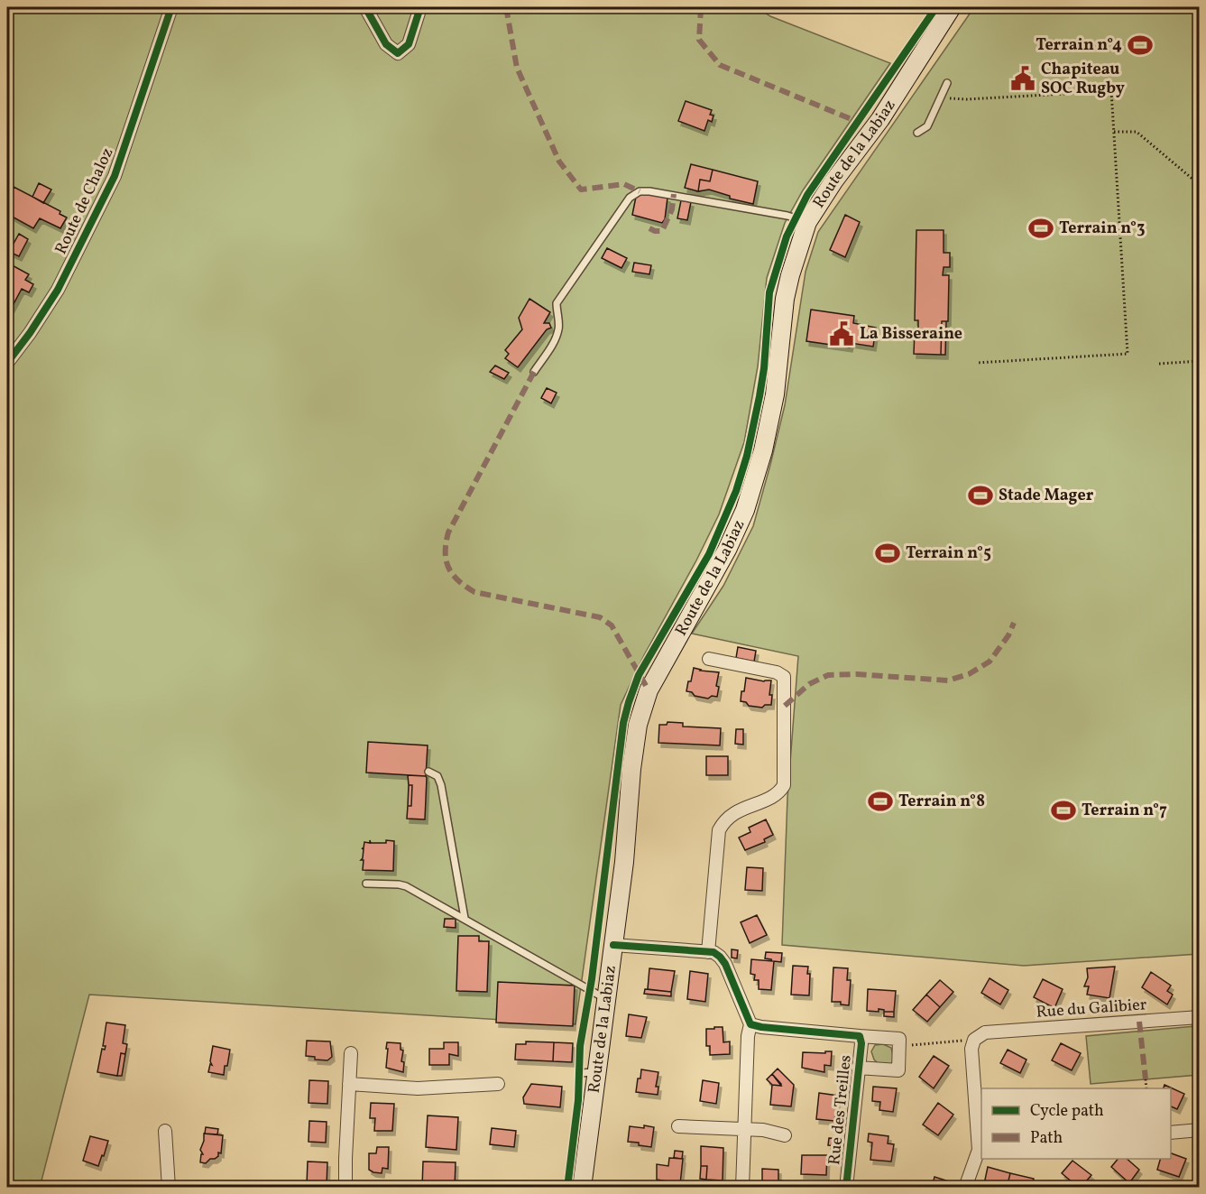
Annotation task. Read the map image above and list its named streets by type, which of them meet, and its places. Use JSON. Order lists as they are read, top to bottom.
{
  "streets": {
    "main road": ["Route de la Labiaz"],
    "street": ["Route de Chaloz", "Rue du Galibier", "Rue des Treilles"]
  },
  "places": {
    "sports": [
      "Terrain n°4",
      "Terrain n°3",
      "Stade Mager",
      "Terrain n°5",
      "Terrain n°8",
      "Terrain n°7"
    ],
    "public building": ["Chapiteau SOC Rugby", "La Bisseraine"]
  },
  "legend": ["Cycle path", "Path"]
}
